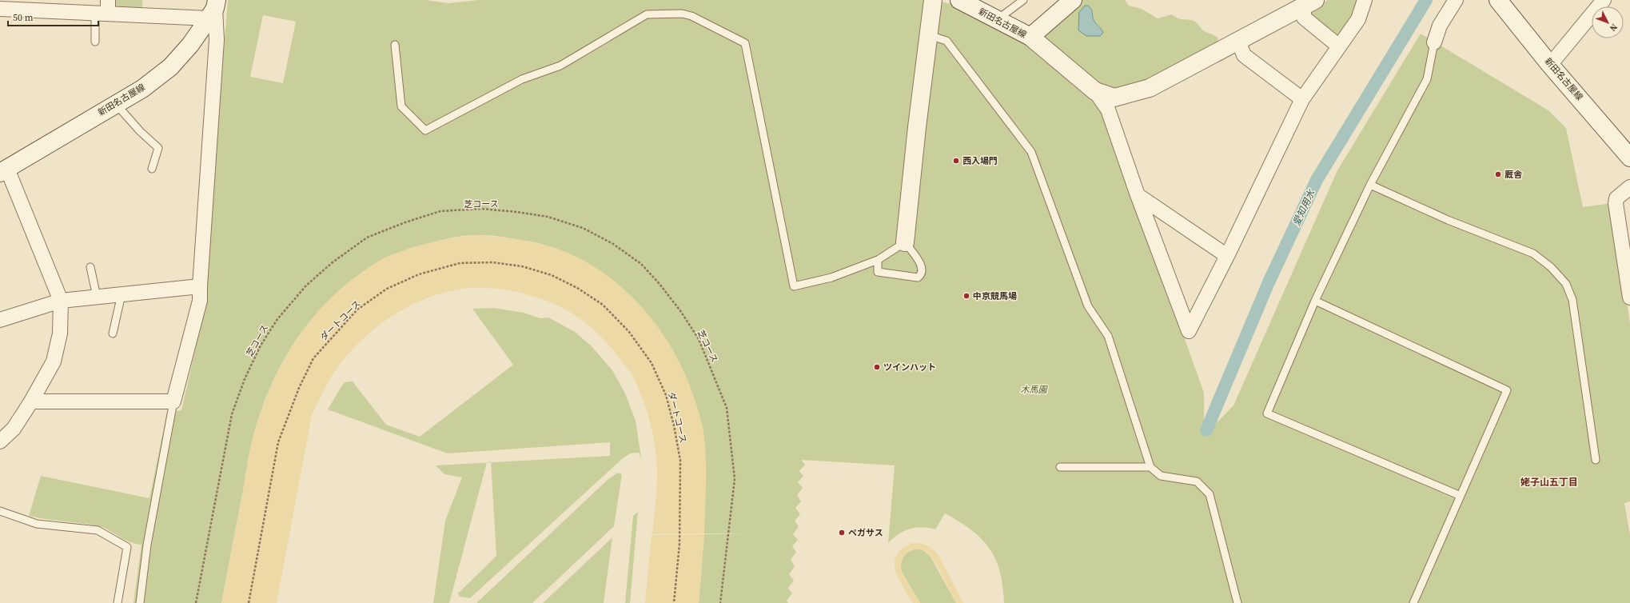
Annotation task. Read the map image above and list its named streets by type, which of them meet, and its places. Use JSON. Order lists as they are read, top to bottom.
{
  "streets": {
    "main road": ["新田名古屋線"],
    "path": ["芝コース", "ダートコース"]
  },
  "districts": ["姥子山五丁目"],
  "water": ["愛知用水"],
  "parks": ["木馬園"],
  "places": [
    "西入場門",
    "厩舎",
    "中京競馬場",
    "ツインハット",
    "ペガサス"
  ],
  "scale_bar": "50 m",
  "north": "bottom right"
}
